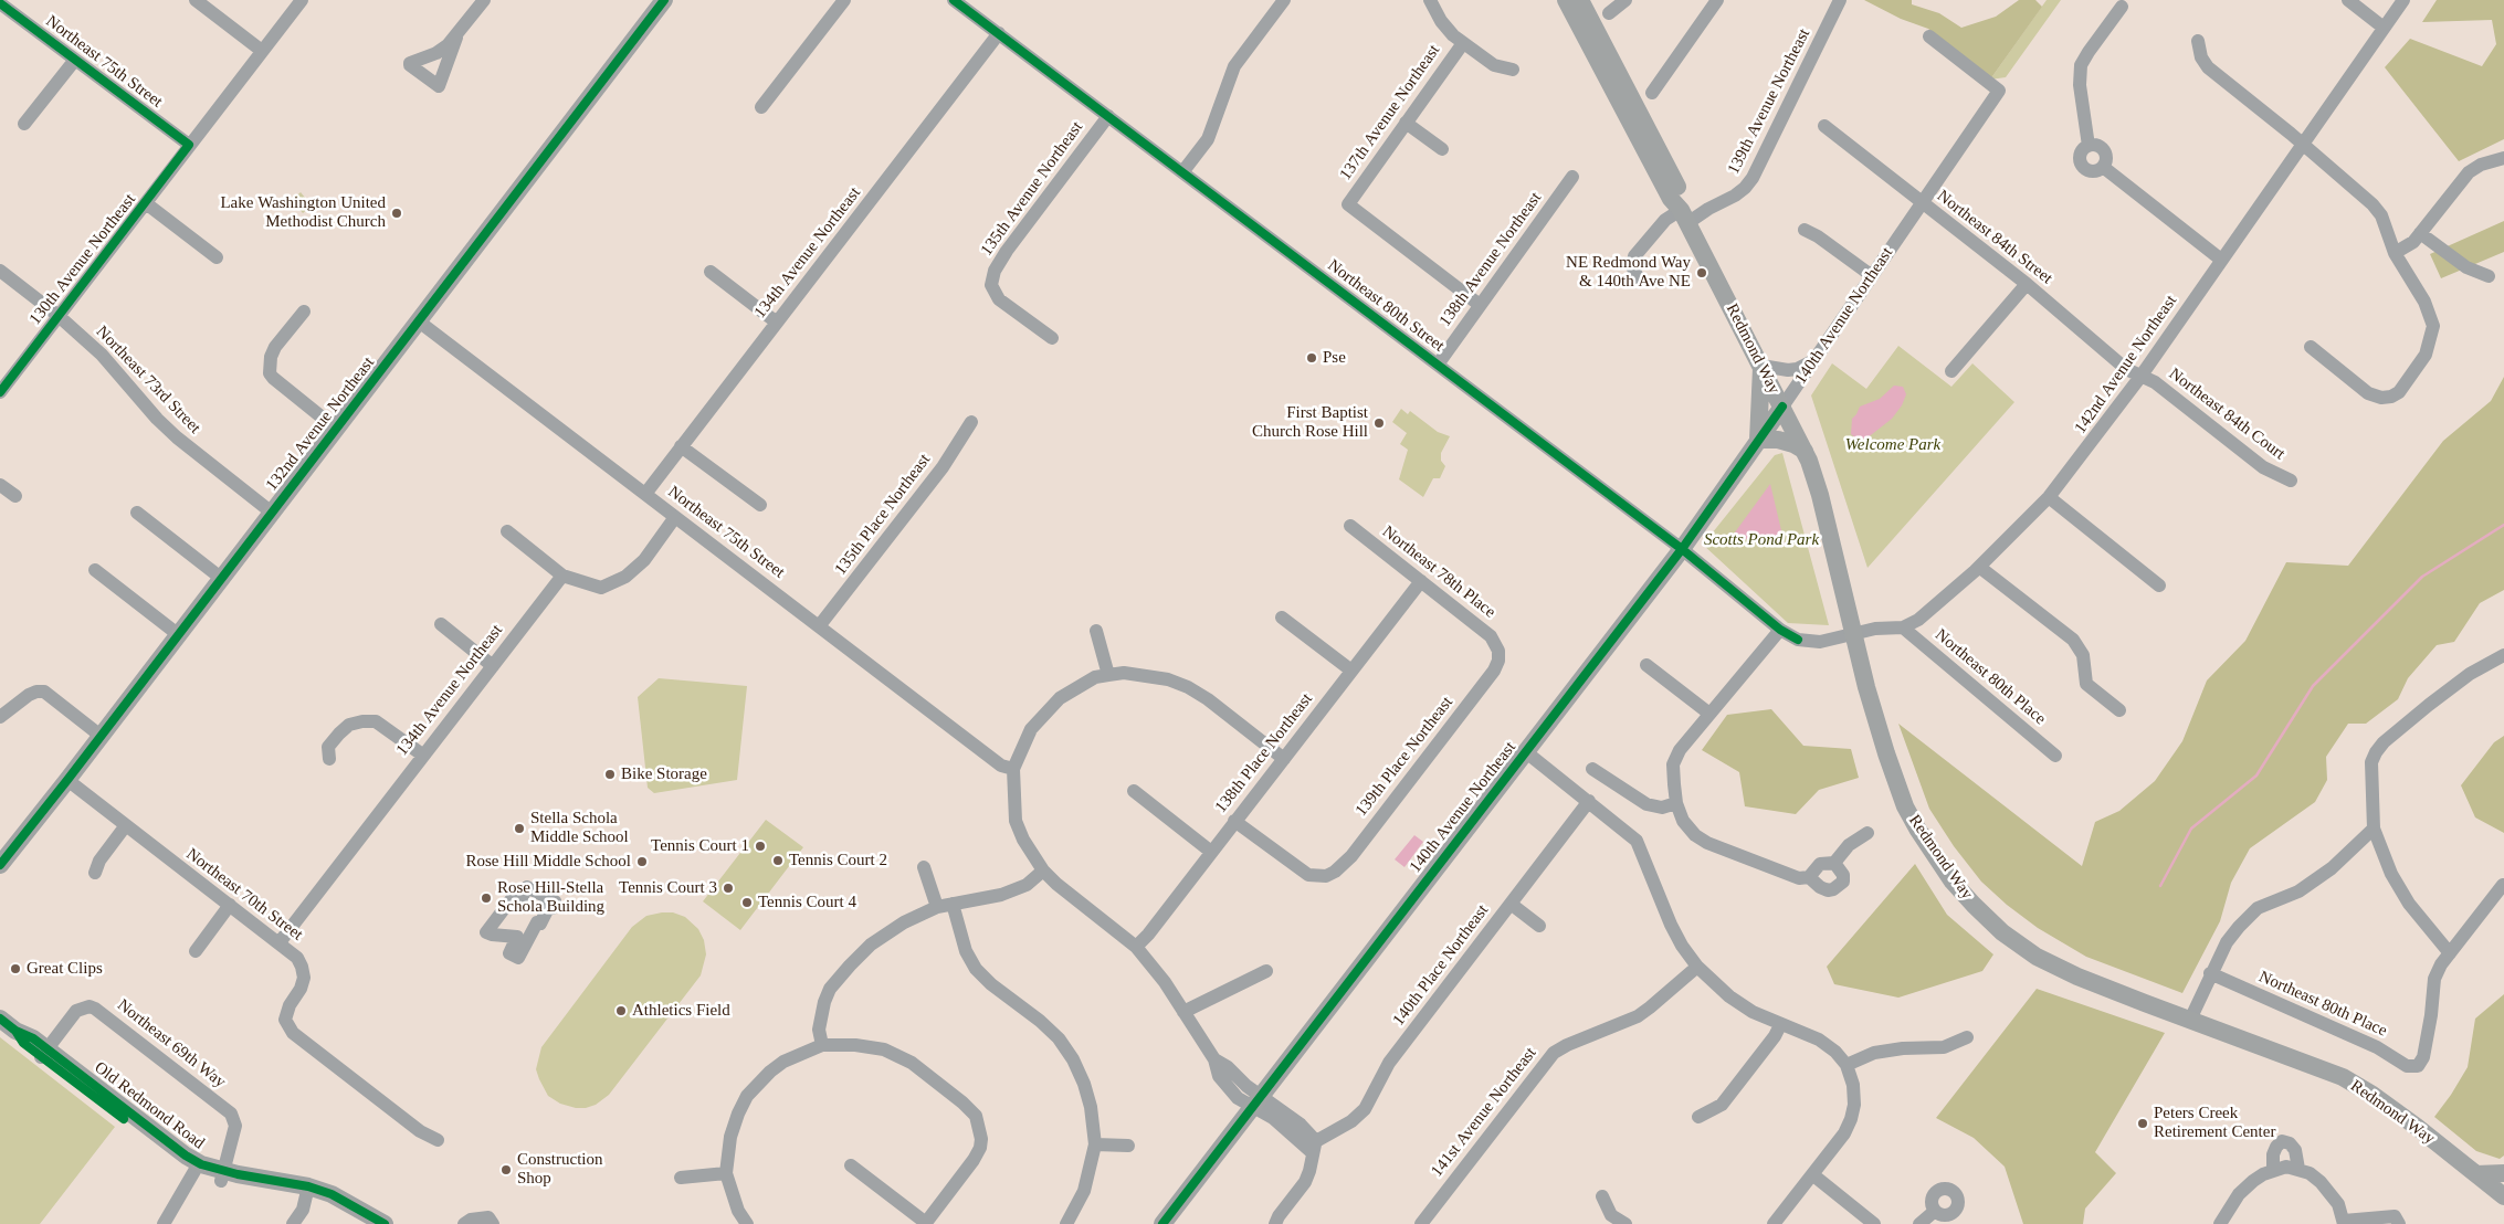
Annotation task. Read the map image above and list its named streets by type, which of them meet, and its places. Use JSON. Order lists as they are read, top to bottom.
{
  "streets": {
    "main road": [
      "140th Avenue Northeast",
      "Redmond Way",
      "132nd Avenue Northeast",
      "Old Redmond Road"
    ],
    "street": [
      "Northeast 75th Street",
      "139th Avenue Northeast",
      "137th Avenue Northeast",
      "135th Avenue Northeast",
      "Northeast 84th Street",
      "134th Avenue Northeast",
      "130th Avenue Northeast",
      "138th Avenue Northeast",
      "Northeast 80th Street",
      "142nd Avenue Northeast",
      "Northeast 73rd Street",
      "Northeast 84th Court",
      "135th Place Northeast",
      "Northeast 78th Place",
      "Northeast 80th Place",
      "138th Place Northeast",
      "139th Place Northeast",
      "Northeast 70th Street",
      "140th Place Northeast",
      "Northeast 69th Way",
      "141st Avenue Northeast"
    ]
  },
  "crossings": [
    ["Northeast 75th Street", "134th Avenue Northeast"],
    ["Northeast 75th Street", "130th Avenue Northeast"],
    ["Northeast 75th Street", "132nd Avenue Northeast"],
    ["Northeast 75th Street", "135th Place Northeast"],
    ["139th Avenue Northeast", "Redmond Way"],
    ["137th Avenue Northeast", "138th Avenue Northeast"],
    ["135th Avenue Northeast", "Northeast 80th Street"],
    ["Northeast 84th Street", "140th Avenue Northeast"],
    ["Northeast 84th Street", "142nd Avenue Northeast"],
    ["Northeast 84th Street", "Northeast 84th Court"],
    ["134th Avenue Northeast", "Northeast 80th Street"],
    ["134th Avenue Northeast", "Northeast 70th Street"],
    ["130th Avenue Northeast", "Northeast 73rd Street"],
    ["138th Avenue Northeast", "Northeast 80th Street"],
    ["Northeast 80th Street", "140th Avenue Northeast"],
    ["Northeast 80th Street", "142nd Avenue Northeast"],
    ["140th Avenue Northeast", "Redmond Way"],
    ["Redmond Way", "142nd Avenue Northeast"],
    ["142nd Avenue Northeast", "Northeast 84th Court"],
    ["142nd Avenue Northeast", "Northeast 80th Place"],
    ["Northeast 73rd Street", "132nd Avenue Northeast"],
    ["132nd Avenue Northeast", "Northeast 70th Street"],
    ["Northeast 78th Place", "138th Place Northeast"],
    ["Northeast 78th Place", "139th Place Northeast"],
    ["138th Place Northeast", "139th Place Northeast"],
    ["Northeast 69th Way", "Old Redmond Road"]
  ],
  "parks": ["Welcome Park", "Scotts Pond Park"],
  "places": [
    "Lake Washington United Methodist Church",
    "NE Redmond Way & 140th Ave NE",
    "Pse",
    "First Baptist Church Rose Hill",
    "Bike Storage",
    "Stella Schola Middle School",
    "Tennis Court 1",
    "Tennis Court 2",
    "Rose Hill Middle School",
    "Tennis Court 3",
    "Rose Hill-Stella Schola Building",
    "Tennis Court 4",
    "Great Clips",
    "Athletics Field",
    "Peters Creek Retirement Center",
    "Construction Shop"
  ]
}
